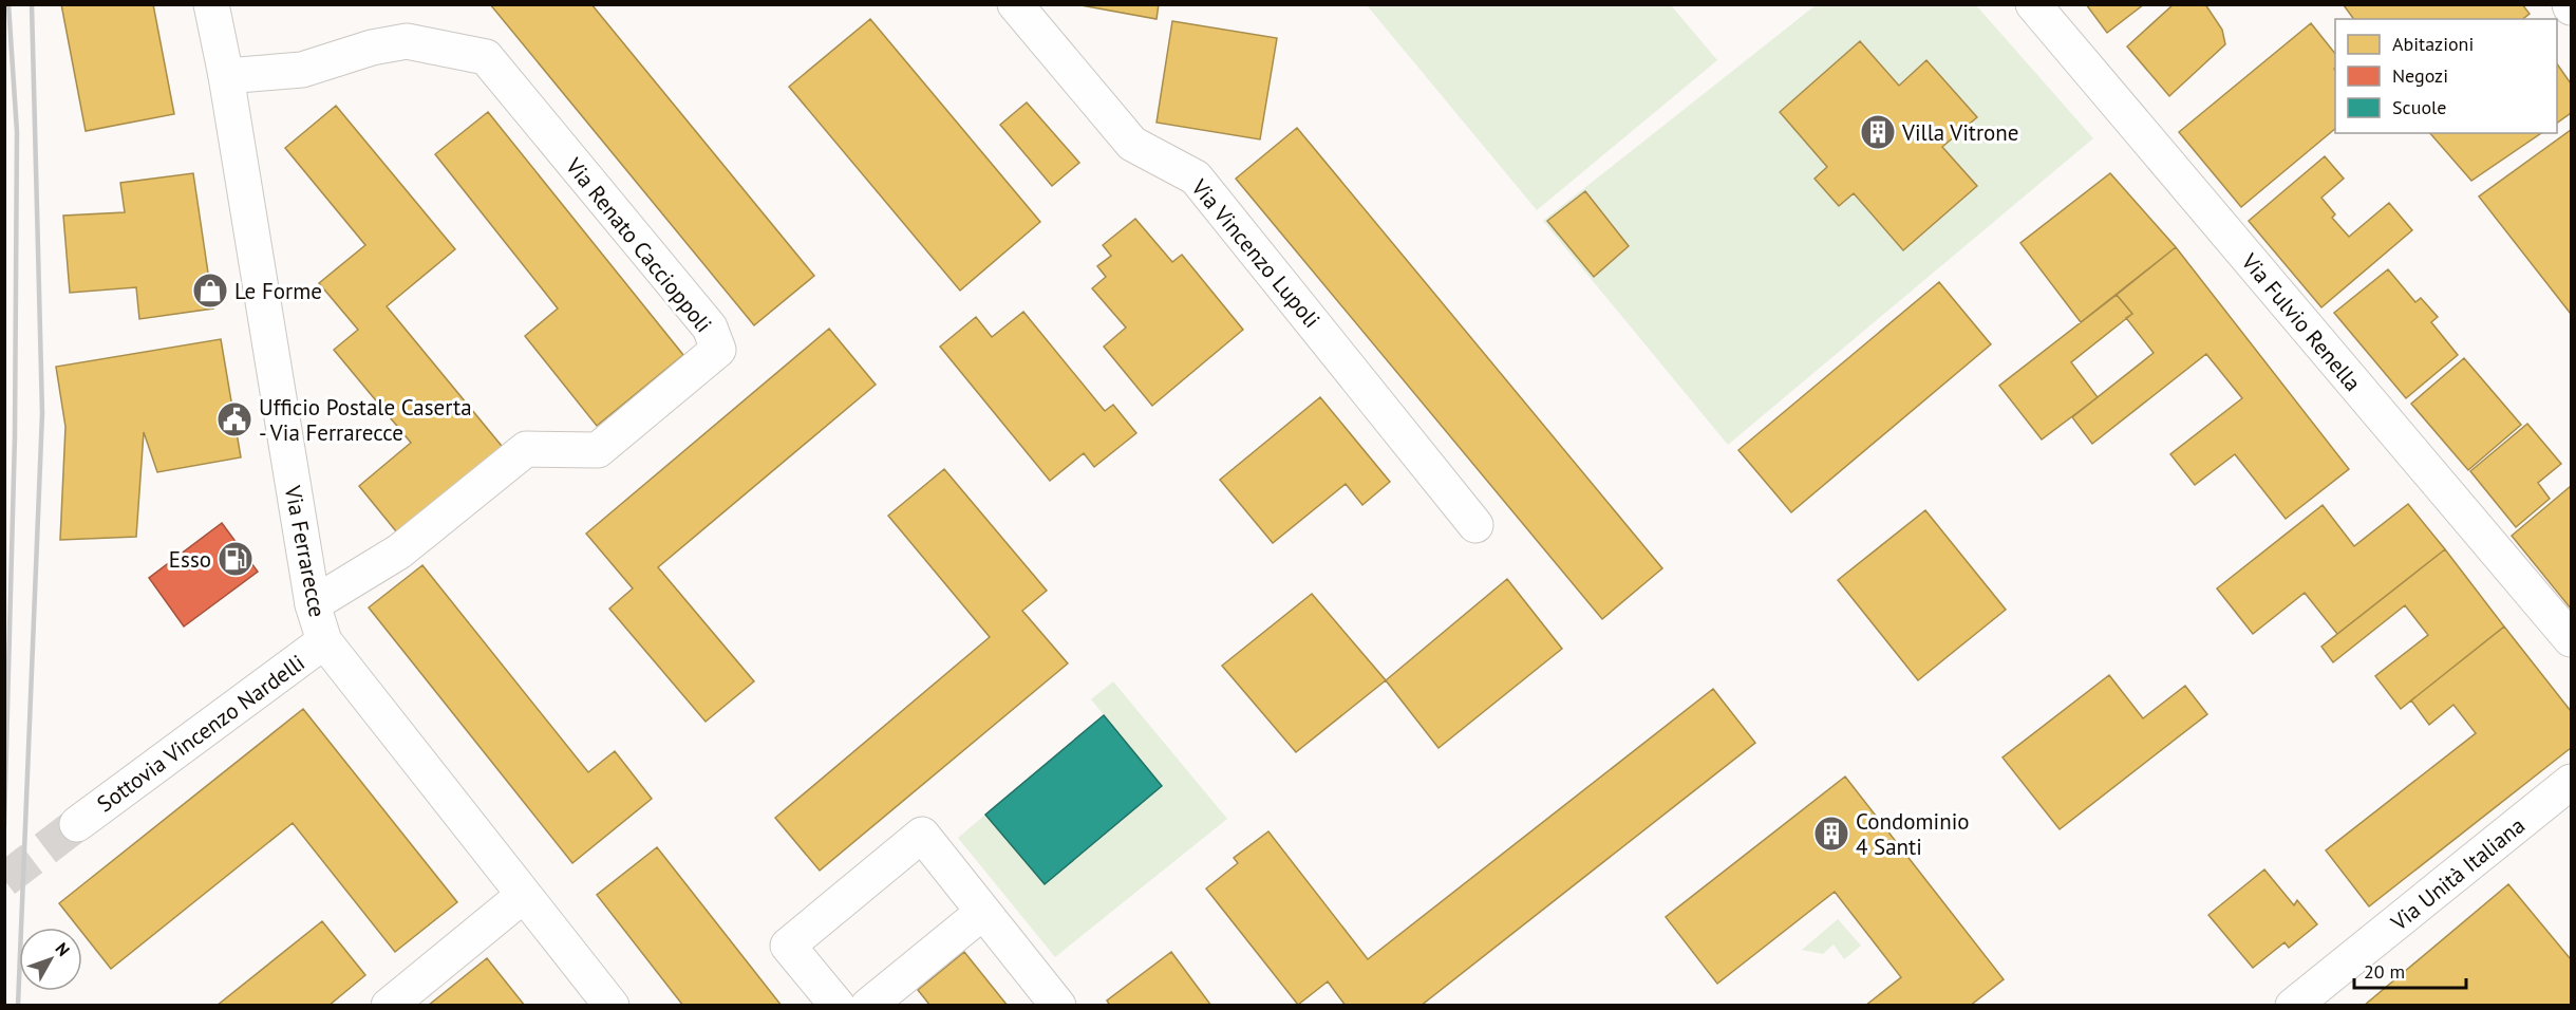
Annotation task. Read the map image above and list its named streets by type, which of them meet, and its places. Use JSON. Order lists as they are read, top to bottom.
{
  "streets": {
    "street": [
      "Via Renato Caccioppoli",
      "Via Vincenzo Lupoli",
      "Via Fulvio Renella",
      "Via Ferrarecce",
      "Sottovia Vincenzo Nardelli",
      "Via Unità Italiana"
    ]
  },
  "crossings": [
    ["Via Renato Caccioppoli", "Via Ferrarecce"],
    ["Via Ferrarecce", "Sottovia Vincenzo Nardelli"]
  ],
  "places": {
    "building": ["Villa Vitrone", "Condominio 4 Santi"],
    "shop": ["Le Forme"],
    "public building": ["Ufficio Postale Caserta - Via Ferrarecce"],
    "fuel station": ["Esso"]
  },
  "legend": ["Abitazioni", "Negozi", "Scuole"],
  "scale_bar": "20 m",
  "north": "top right"
}
